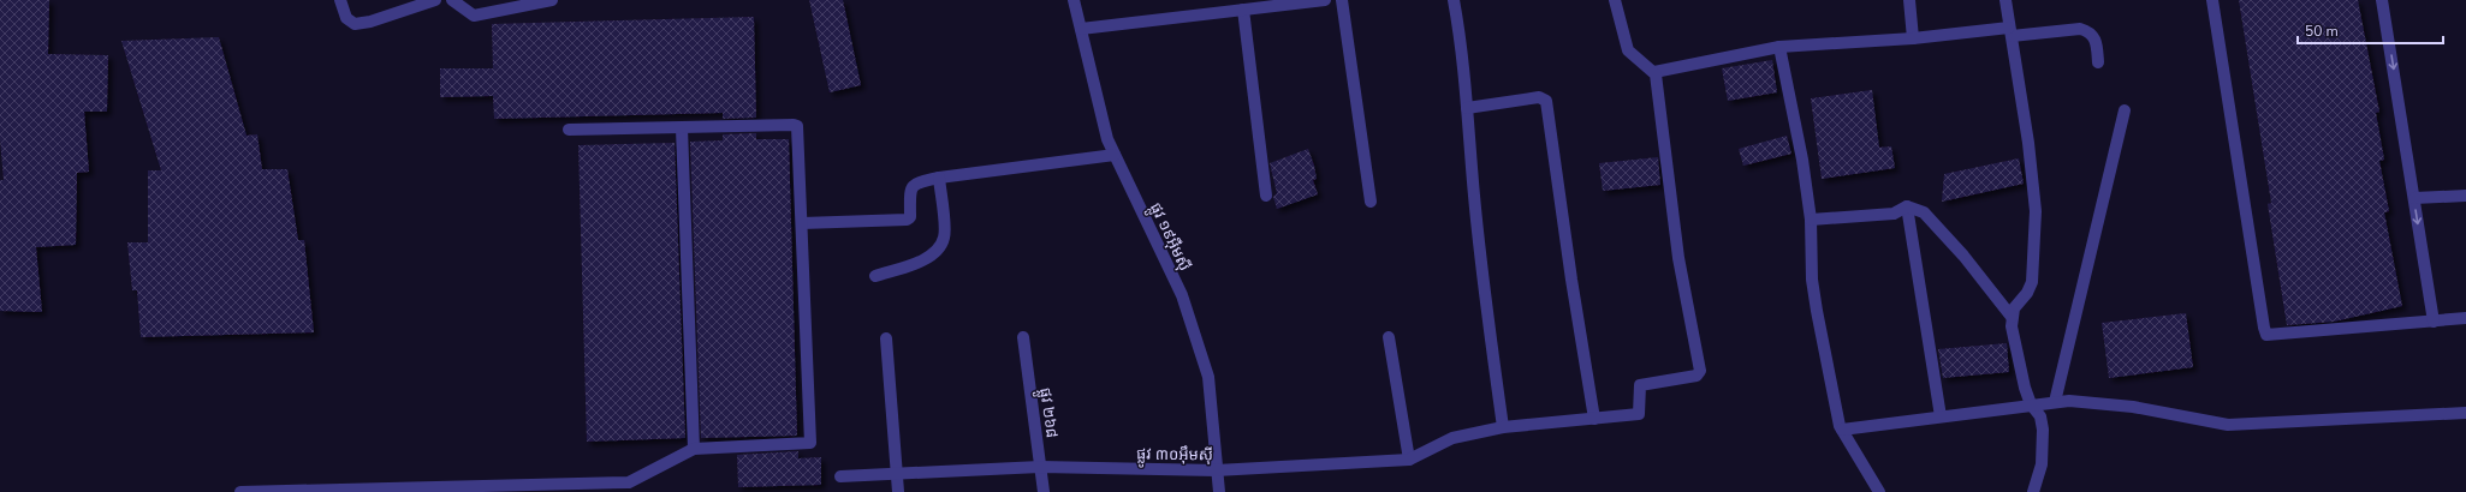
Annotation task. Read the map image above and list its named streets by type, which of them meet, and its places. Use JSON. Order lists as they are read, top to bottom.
{
  "streets": {
    "street": ["ផ្លូវ ១៩អ៊ឹមស៊ី", "ផ្លូវ ២៦៨", "ផ្លូវ ៣០អ៊ឹមស៊ី"]
  },
  "crossings": [
    ["ផ្លូវ ១៩អ៊ឹមស៊ី", "ផ្លូវ ៣០អ៊ឹមស៊ី"],
    ["ផ្លូវ ២៦៨", "ផ្លូវ ៣០អ៊ឹមស៊ី"]
  ],
  "scale_bar": "50 m"
}
